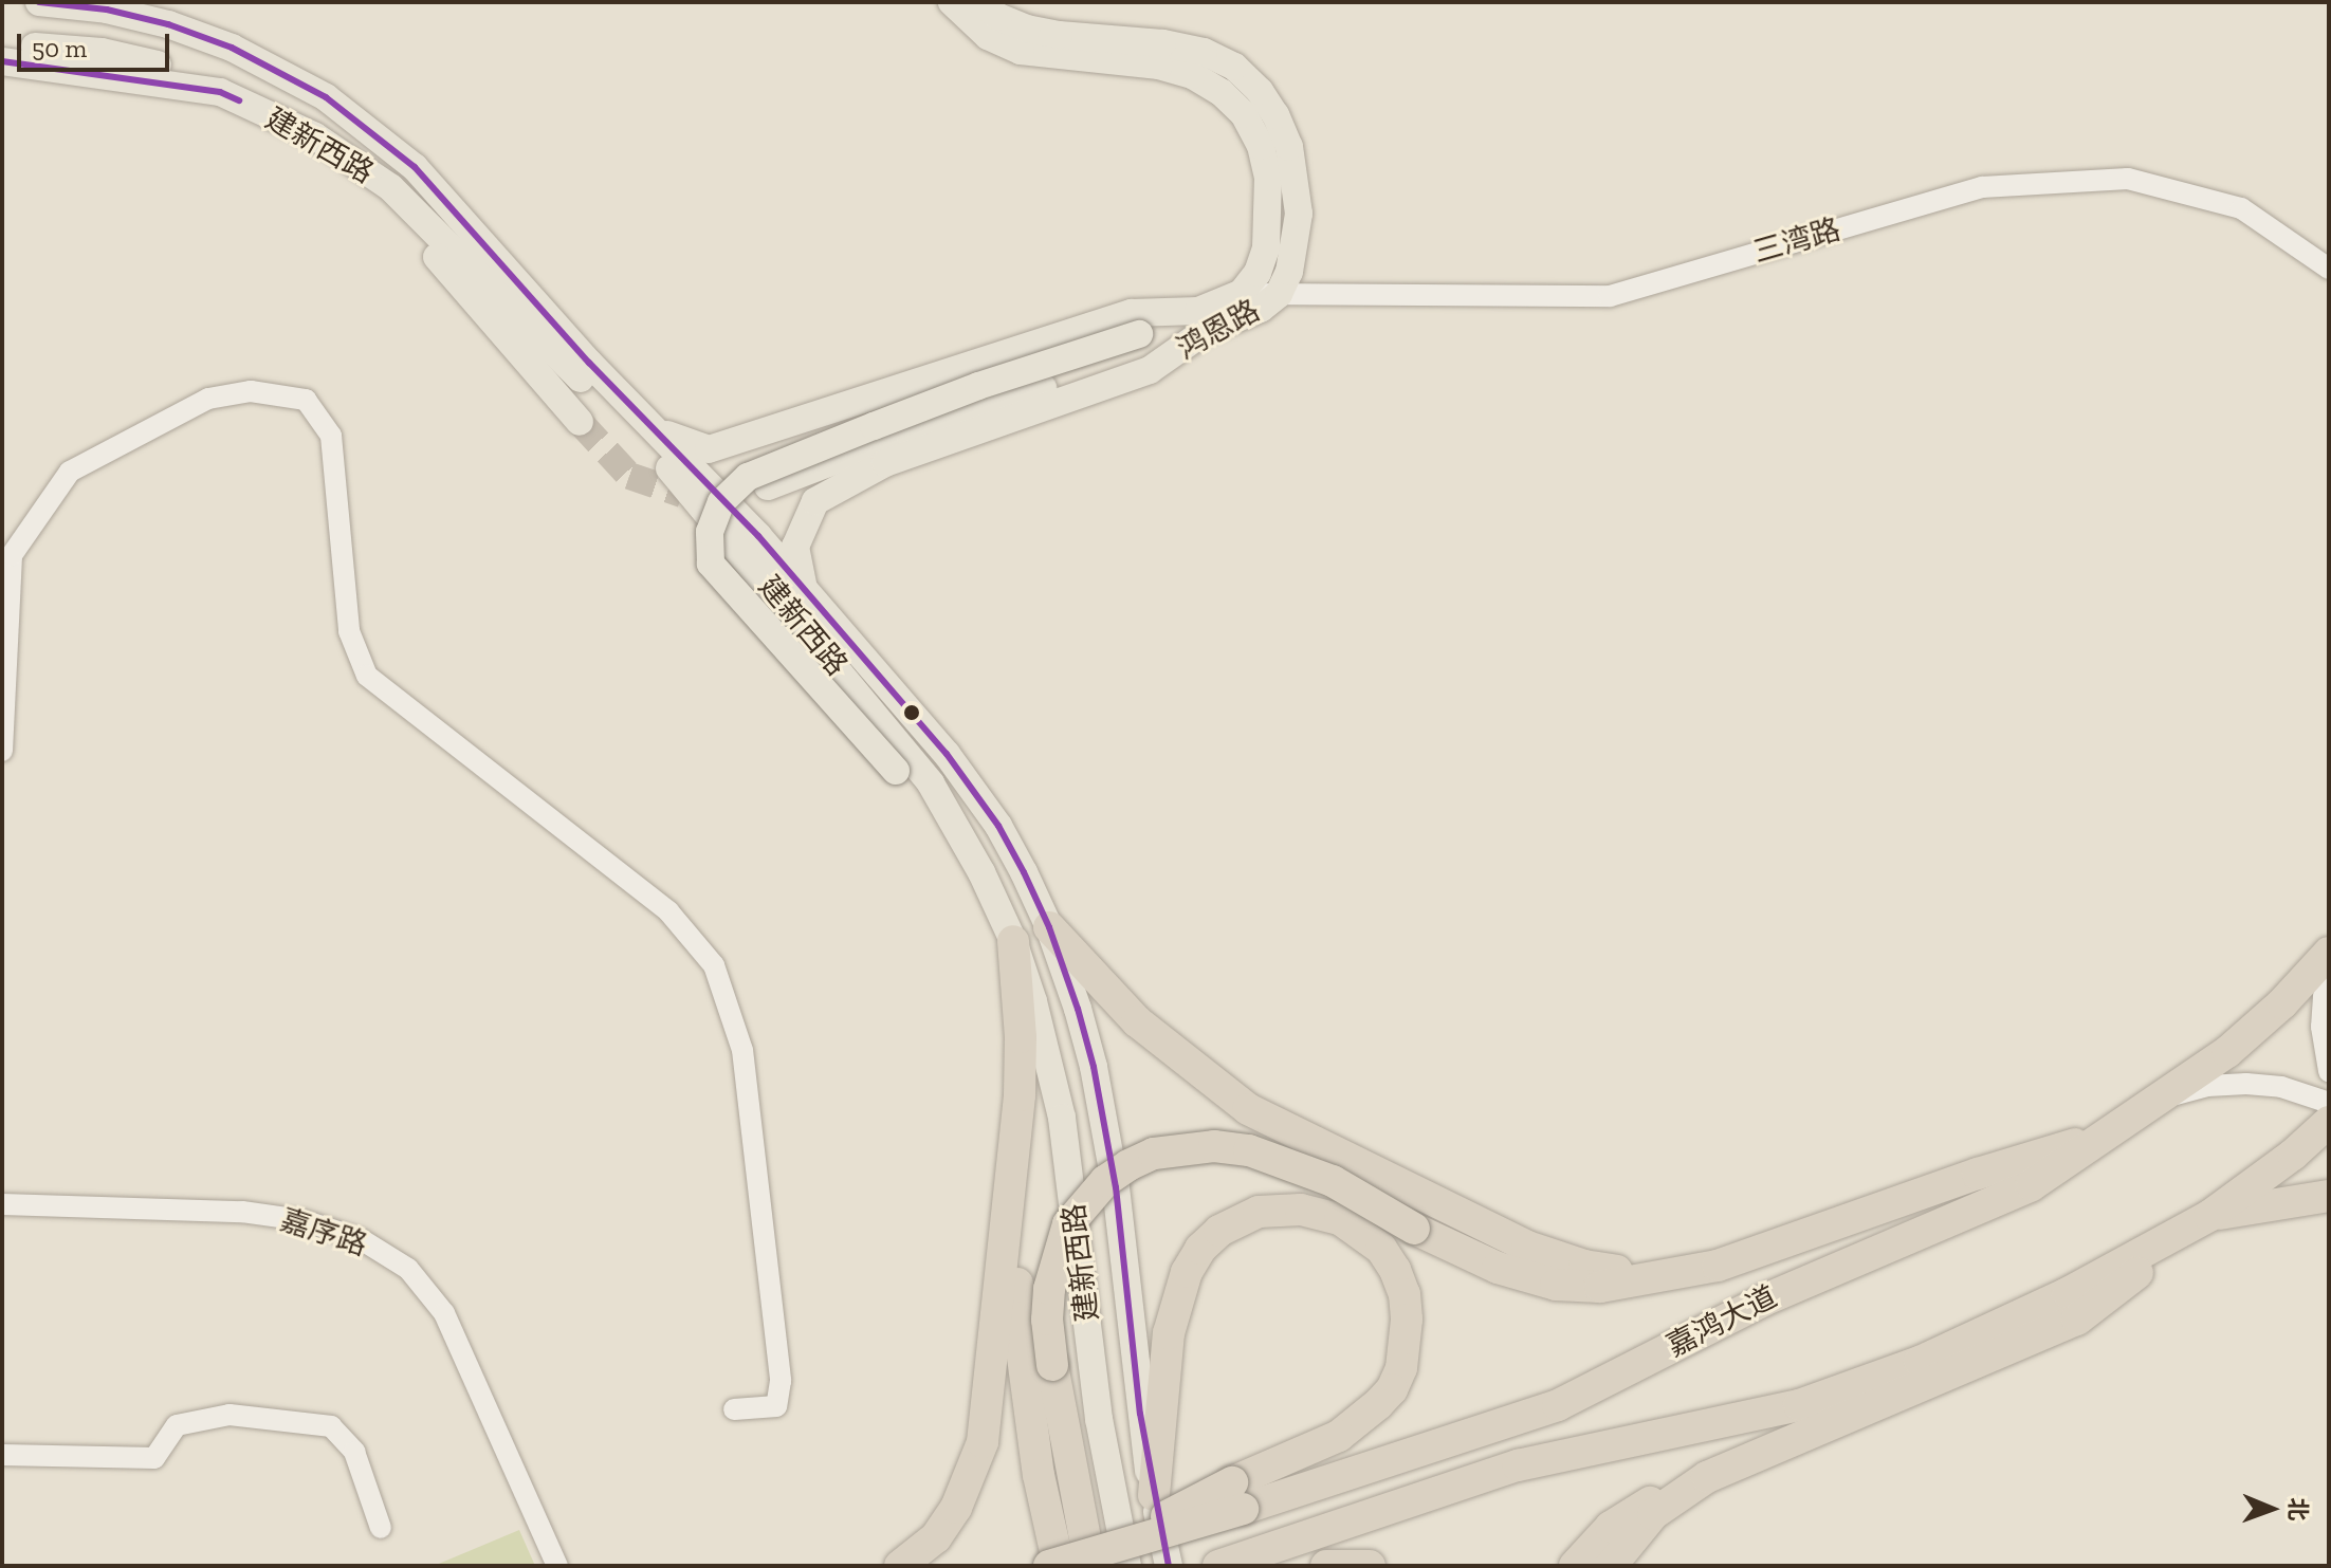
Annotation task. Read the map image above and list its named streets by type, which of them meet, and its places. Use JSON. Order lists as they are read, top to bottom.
{
  "streets": {
    "highway": ["嘉鸿大道"],
    "main road": ["建新西路", "鸿恩路"],
    "street": ["三湾路", "嘉序路"]
  },
  "crossings": [
    ["建新西路", "鸿恩路"],
    ["三湾路", "鸿恩路"]
  ],
  "scale_bar": "50 m",
  "north": "right"
}
